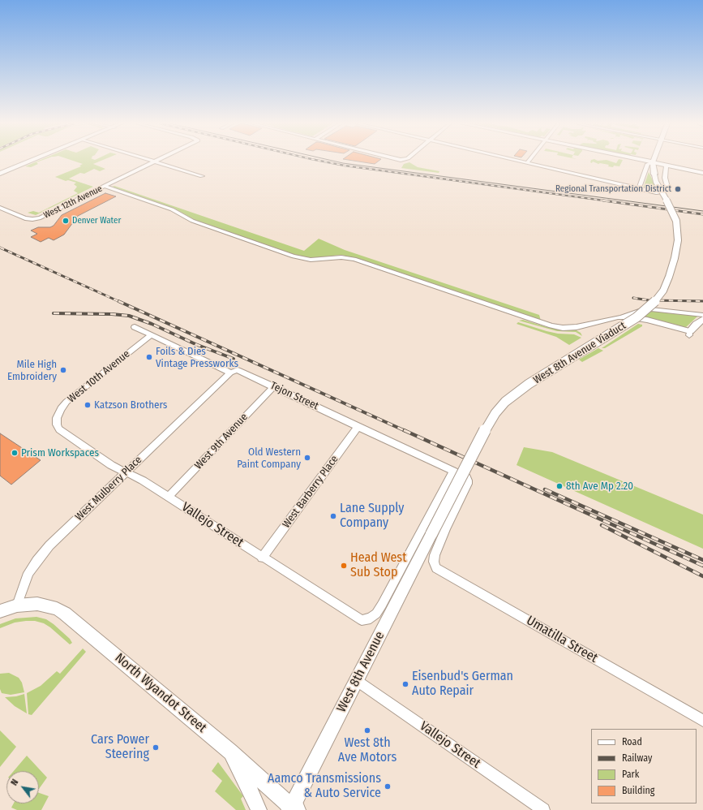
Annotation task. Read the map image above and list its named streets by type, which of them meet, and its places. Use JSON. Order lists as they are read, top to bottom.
{
  "streets": {
    "main road": ["West 8th Avenue Viaduct", "West 8th Avenue", "North Wyandot Street"],
    "street": [
      "West 12th Avenue",
      "West 10th Avenue",
      "Tejon Street",
      "West 9th Avenue",
      "West Mulberry Place",
      "West Barberry Place",
      "Vallejo Street",
      "Umatilla Street"
    ]
  },
  "crossings": [
    ["West 8th Avenue Viaduct", "West 8th Avenue"],
    ["West 10th Avenue", "Tejon Street"],
    ["West 10th Avenue", "Vallejo Street"],
    ["Tejon Street", "West 9th Avenue"],
    ["Tejon Street", "West Mulberry Place"],
    ["Tejon Street", "West Barberry Place"],
    ["Tejon Street", "Umatilla Street"],
    ["Tejon Street", "West 8th Avenue"],
    ["West 9th Avenue", "Vallejo Street"],
    ["West Mulberry Place", "Vallejo Street"],
    ["West Mulberry Place", "North Wyandot Street"],
    ["West Barberry Place", "Vallejo Street"],
    ["Vallejo Street", "West 8th Avenue"],
    ["West 8th Avenue", "North Wyandot Street"]
  ],
  "places": [
    "Regional Transportation District",
    "Denver Water",
    "Foils & Dies Vintage Pressworks",
    "Mile High Embroidery",
    "Katzson Brothers",
    "Prism Workspaces",
    "Old Western Paint Company",
    "8th Ave Mp 2.20",
    "Lane Supply Company",
    "Head West Sub Stop",
    "Eisenbud's German Auto Repair",
    "West 8th Ave Motors",
    "Cars Power Steering",
    "Aamco Transmissions & Auto Service"
  ],
  "legend": [
    "Road",
    "Railway",
    "Park",
    "Building"
  ],
  "north": "top left"
}
